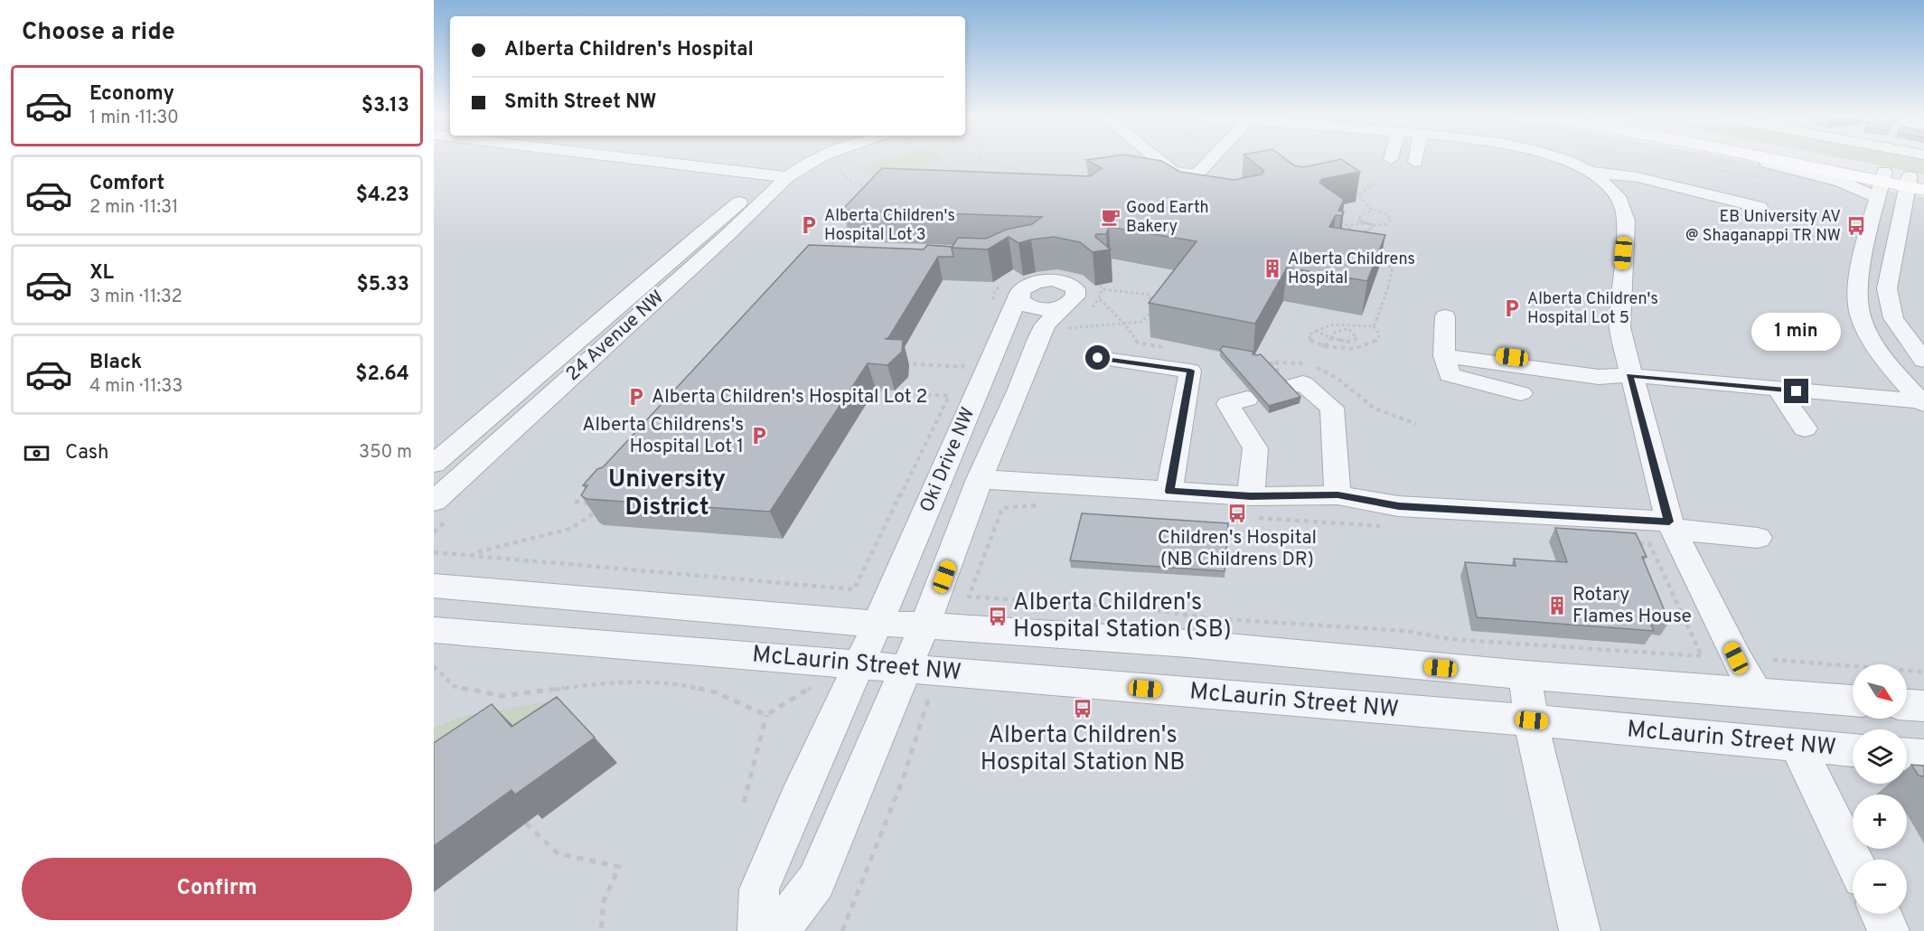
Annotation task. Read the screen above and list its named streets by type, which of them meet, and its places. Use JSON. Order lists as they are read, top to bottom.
{
  "streets": {
    "street": ["24 Avenue NW", "Oki Drive NW", "McLaurin Street NW"]
  },
  "crossings": [
    ["Oki Drive NW", "McLaurin Street NW"]
  ],
  "districts": ["University District"],
  "places": {
    "cafe": ["Good Earth Bakery"],
    "parking": [
      "Alberta Children's Hospital Lot 3",
      "Alberta Children's Hospital Lot 5",
      "Alberta Children's Hospital Lot 2",
      "Alberta Childrens's Hospital Lot 1"
    ],
    "bus stop": [
      "EB University AV @ Shaganappi TR NW",
      "Children's Hospital (NB Childrens DR)",
      "Alberta Children's Hospital Station (SB)",
      "Alberta Children's Hospital Station NB"
    ],
    "building": ["Alberta Childrens Hospital", "Rotary Flames House"]
  },
  "north": "bottom right",
  "page": {
    "heading": "Choose a ride",
    "banner": ["Alberta Children's Hospital", "Smith Street NW"],
    "list": [
      {
        "name": "Economy",
        "note": "1 min · 11:30",
        "value": "$3.13"
      },
      {
        "name": "Comfort",
        "note": "2 min · 11:31",
        "value": "$4.23"
      },
      {
        "name": "XL",
        "note": "3 min · 11:32",
        "value": "$5.33"
      },
      {
        "name": "Black",
        "note": "4 min · 11:33",
        "value": "$2.64"
      }
    ],
    "bubble": "1 min",
    "pay": ["Cash", "350 m"],
    "map_buttons": ["+", "−"],
    "buttons": "Confirm"
  }
}
